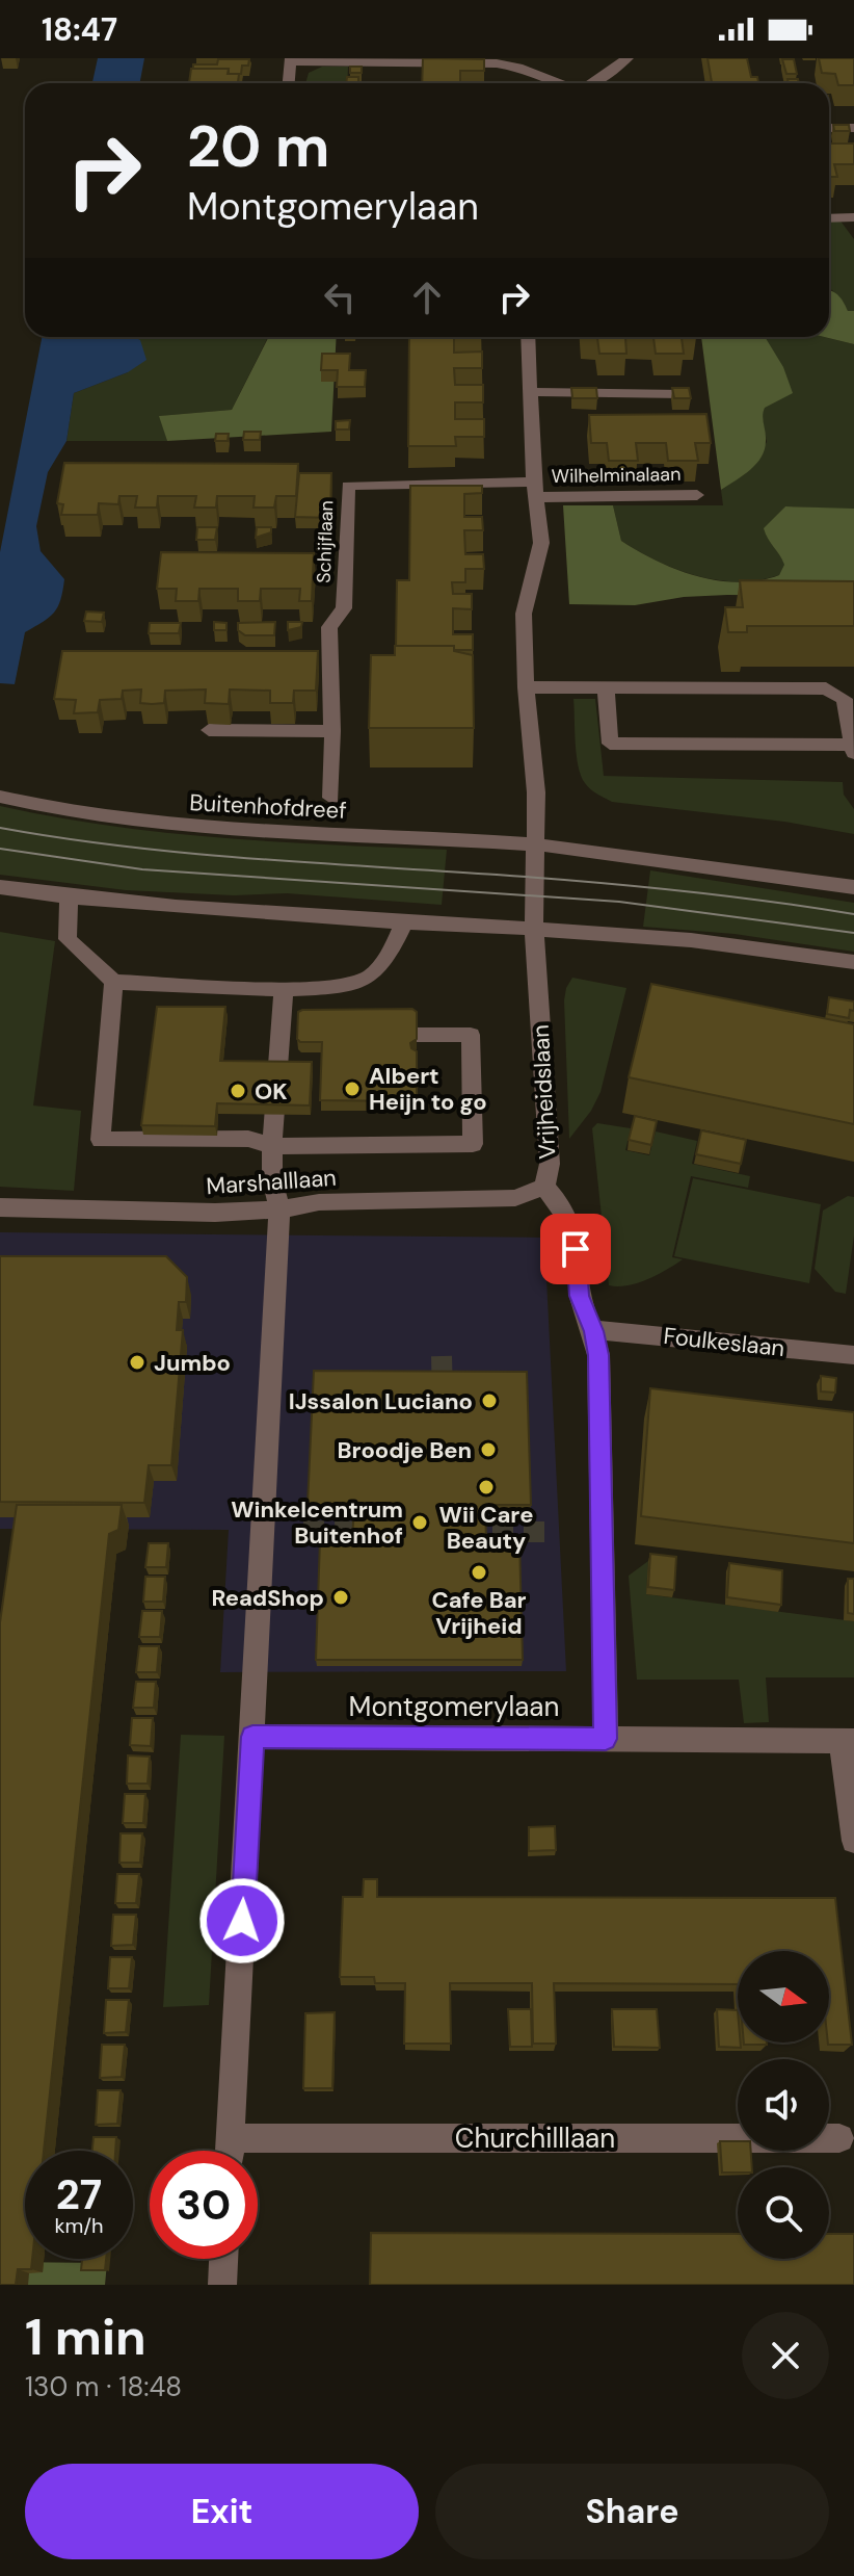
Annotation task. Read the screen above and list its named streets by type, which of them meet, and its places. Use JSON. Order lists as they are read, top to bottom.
{
  "streets": {
    "street": [
      "Wilhelminalaan",
      "Schijflaan",
      "Buitenhofdreef",
      "Vrijheidslaan",
      "Marshalllaan",
      "Foulkeslaan",
      "Montgomerylaan",
      "Churchilllaan"
    ]
  },
  "crossings": [
    ["Wilhelminalaan", "Schijflaan"],
    ["Wilhelminalaan", "Buitenhofdreef"],
    ["Vrijheidslaan", "Marshalllaan"],
    ["Vrijheidslaan", "Foulkeslaan"],
    ["Vrijheidslaan", "Montgomerylaan"]
  ],
  "places": [
    "Albert Heijn to go",
    "OK",
    "Jumbo",
    "IJssalon Luciano",
    "Broodje Ben",
    "Wii Care Beauty",
    "Winkelcentrum Buitenhof",
    "Cafe Bar Vrijheid",
    "ReadShop"
  ],
  "north": "right",
  "page": {
    "status": "18:47",
    "turn": ["20 m", "Montgomerylaan"],
    "speed": "27 km/h",
    "limit": "30",
    "heading": ["1 min", "130 m · 18:48"],
    "buttons": ["Exit", "Share"]
  }
}
